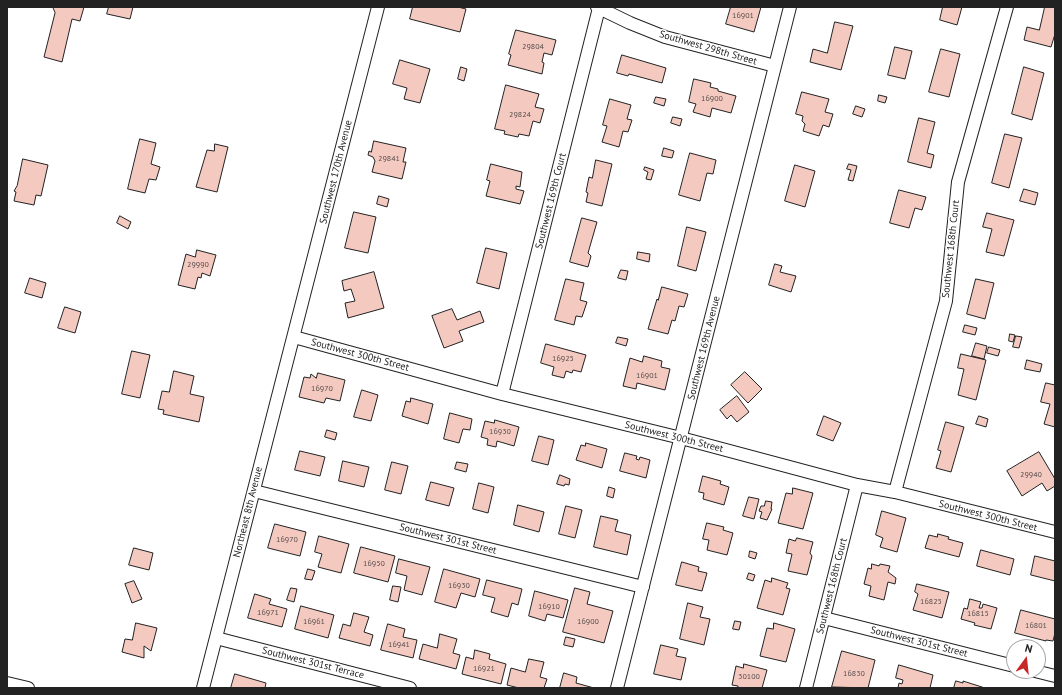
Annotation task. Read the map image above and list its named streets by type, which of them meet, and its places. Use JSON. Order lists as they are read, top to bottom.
{
  "streets": {
    "street": [
      "Southwest 298th Street",
      "Southwest 170th Avenue",
      "Southwest 169th Court",
      "Southwest 168th Court",
      "Southwest 169th Avenue",
      "Southwest 300th Street",
      "Northeast 8th Avenue",
      "Southwest 301st Street",
      "Southwest 301st Terrace"
    ]
  },
  "crossings": [
    ["Southwest 298th Street", "Southwest 169th Court"],
    ["Southwest 298th Street", "Southwest 169th Avenue"],
    ["Southwest 170th Avenue", "Southwest 300th Street"],
    ["Southwest 170th Avenue", "Northeast 8th Avenue"],
    ["Southwest 169th Court", "Southwest 300th Street"],
    ["Southwest 168th Court", "Southwest 300th Street"],
    ["Southwest 168th Court", "Southwest 301st Street"],
    ["Southwest 169th Avenue", "Southwest 300th Street"],
    ["Southwest 169th Avenue", "Southwest 301st Street"],
    ["Southwest 300th Street", "Northeast 8th Avenue"],
    ["Northeast 8th Avenue", "Southwest 301st Street"],
    ["Northeast 8th Avenue", "Southwest 301st Terrace"]
  ],
  "house_numbers": [
    "16901",
    "29804",
    "16900",
    "29824",
    "29841",
    "29990",
    "16925",
    "16901",
    "16970",
    "16930",
    "29940",
    "16970",
    "16950",
    "16930",
    "16825",
    "16910",
    "16971",
    "16815",
    "16961",
    "16900",
    "16801",
    "16941",
    "16921",
    "16830",
    "30100"
  ],
  "north": "top"
}
